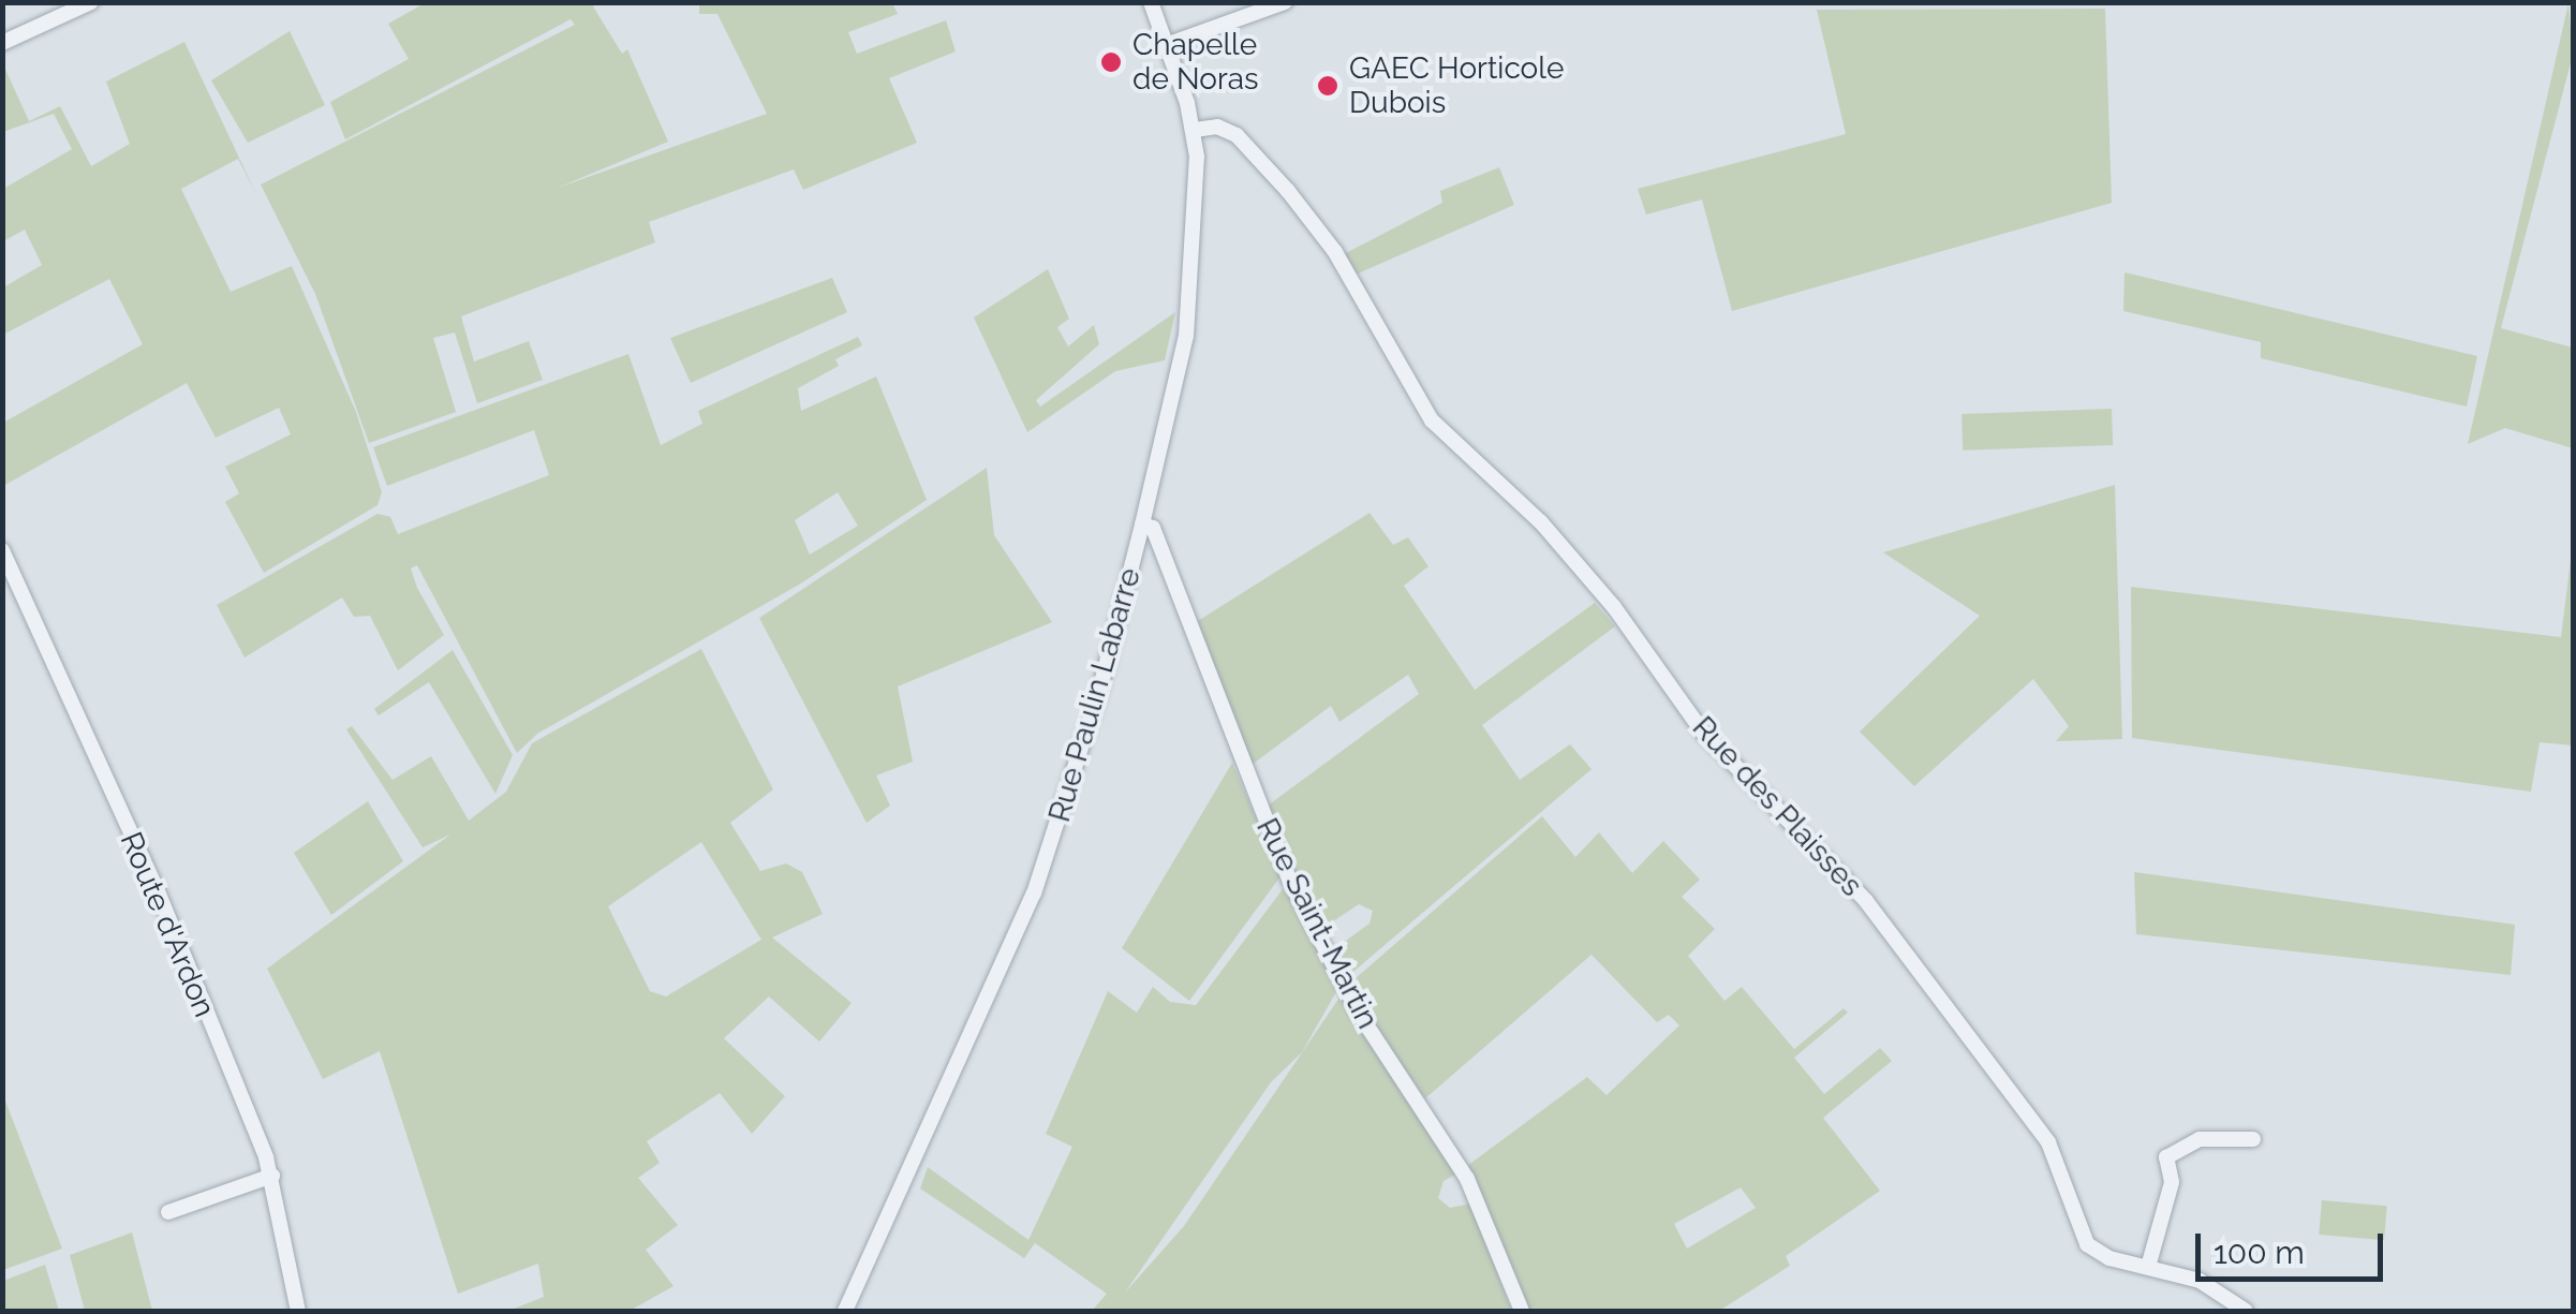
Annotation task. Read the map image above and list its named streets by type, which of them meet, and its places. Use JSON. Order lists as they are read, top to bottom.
{
  "streets": {
    "street": [
      "Rue Paulin Labarre",
      "Rue des Plaisses",
      "Rue Saint-Martin",
      "Route d'Ardon"
    ]
  },
  "crossings": [
    ["Rue Paulin Labarre", "Rue des Plaisses"],
    ["Rue Paulin Labarre", "Rue Saint-Martin"]
  ],
  "places": ["Chapelle de Noras", "GAEC Horticole Dubois"],
  "scale_bar": "100 m"
}
